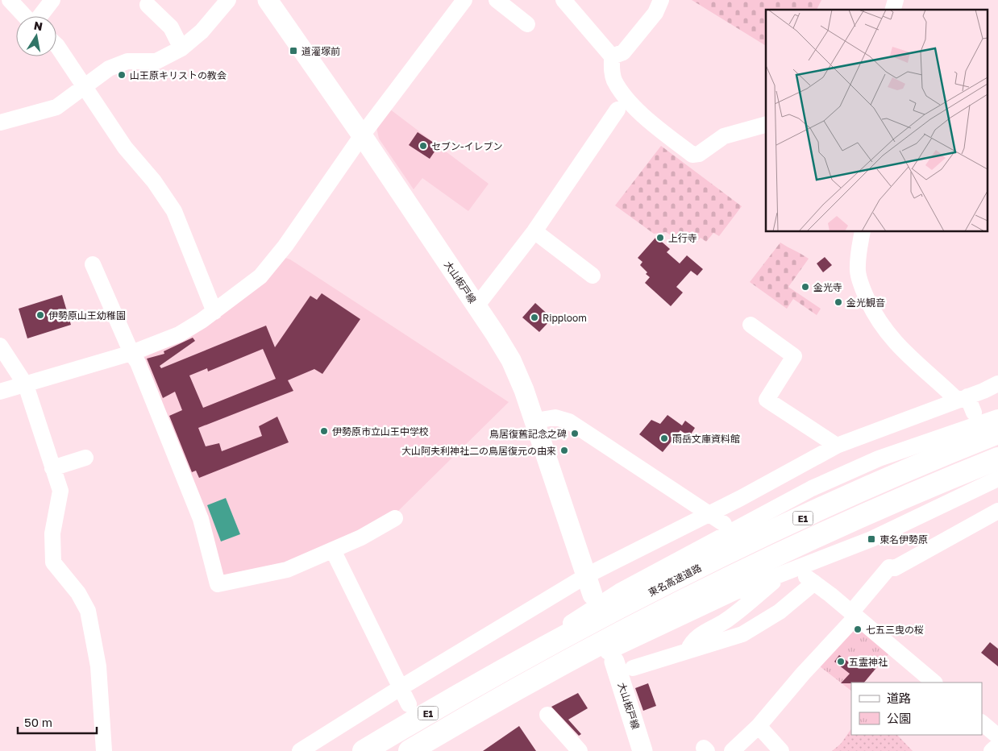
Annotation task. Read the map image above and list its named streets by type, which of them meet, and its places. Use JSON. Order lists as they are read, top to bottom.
{
  "streets": {
    "highway": ["E1", "東名高速道路"],
    "main road": ["大山板戸線"]
  },
  "crossings": [
    ["大山板戸線", "E1"],
    ["大山板戸線", "東名高速道路"]
  ],
  "places": {
    "transit": ["道灌塚前", "東名伊勢原"],
    "other": [
      "山王原キリストの教会",
      "セブン-イレブン",
      "上行寺",
      "金光寺",
      "金光観音",
      "伊勢原山王幼稚園",
      "Ripploom",
      "伊勢原市立山王中学校",
      "鳥居復舊記念之碑",
      "雨岳文庫資料館",
      "大山阿夫利神社二の鳥居復元の由来",
      "七五三曳の桜",
      "五霊神社"
    ]
  },
  "legend": ["道路", "公園"],
  "scale_bar": "50 m",
  "north": "top"
}
